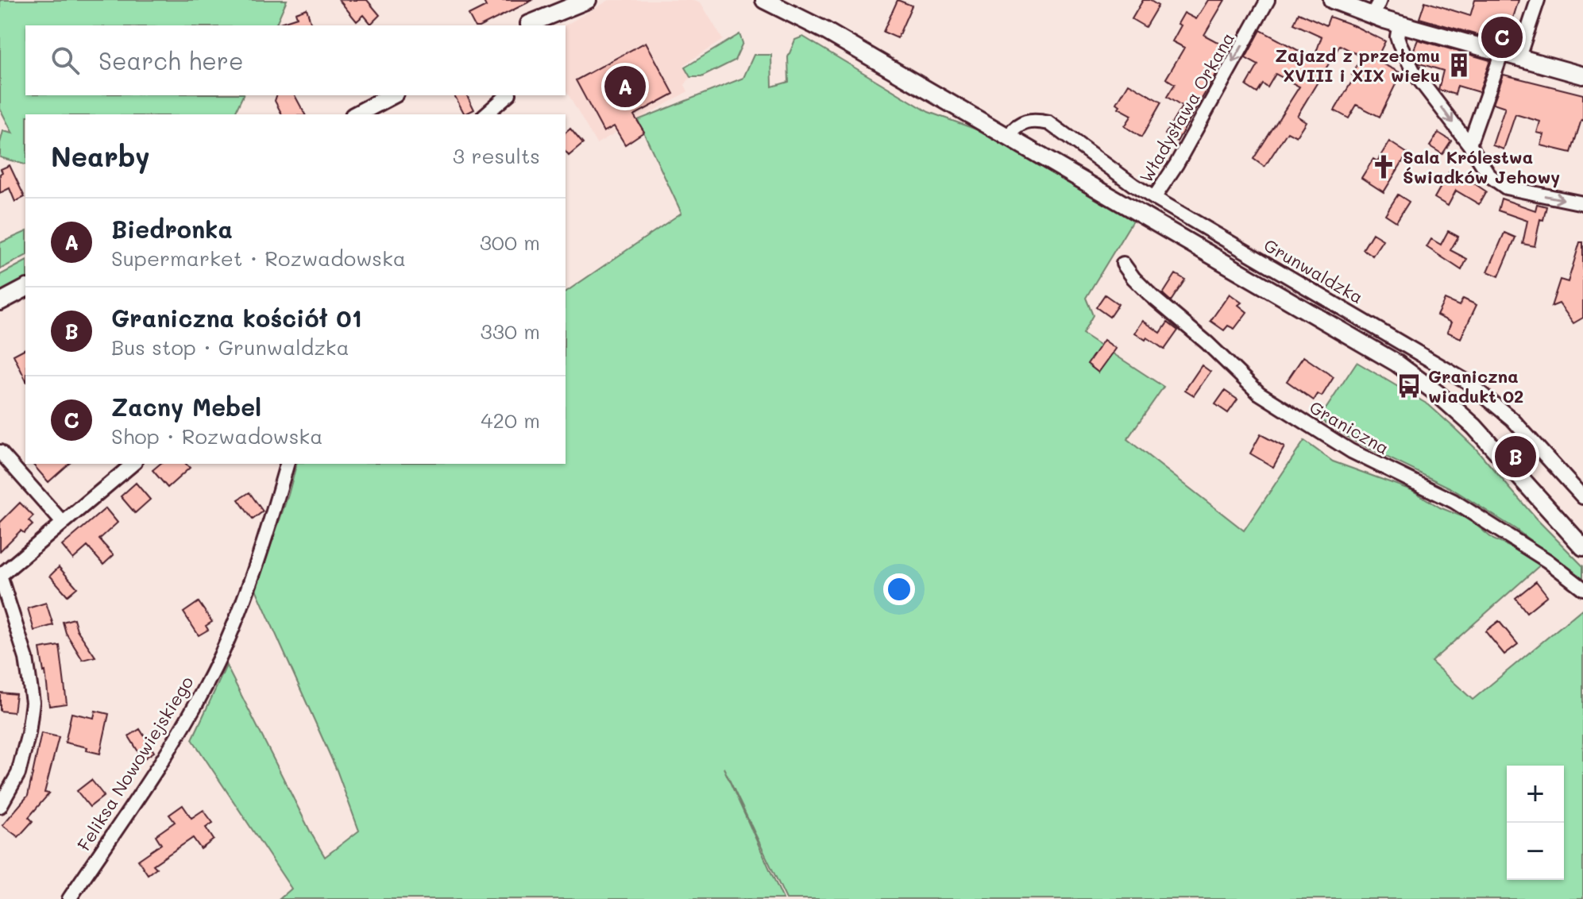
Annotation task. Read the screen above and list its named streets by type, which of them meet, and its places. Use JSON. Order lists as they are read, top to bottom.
{
  "streets": {
    "street": [
      "Władysława Orkana",
      "Grunwaldzka",
      "Graniczna",
      "Feliksa Nowowiejskiego"
    ]
  },
  "crossings": [
    ["Władysława Orkana", "Grunwaldzka"]
  ],
  "one_way": ["Władysława Orkana"],
  "places": {
    "building": ["Zajazd z przełomu XVIII i XIX wieku"],
    "church": ["Sala Królestwa Świadków Jehowy"],
    "bus stop": ["Graniczna wiadukt 02"]
  },
  "page": {
    "pins": ["C", "A", "B"],
    "search": "Search here",
    "heading": ["Nearby", "3 results"],
    "list": [
      {
        "mark": "A",
        "name": "Biedronka",
        "note": "Supermarket · Rozwadowska",
        "value": "300 m"
      },
      {
        "mark": "B",
        "name": "Graniczna kościół 01",
        "note": "Bus stop · Grunwaldzka",
        "value": "330 m"
      },
      {
        "mark": "C",
        "name": "Zacny Mebel",
        "note": "Shop · Rozwadowska",
        "value": "420 m"
      }
    ],
    "map_buttons": ["+", "−"]
  }
}
